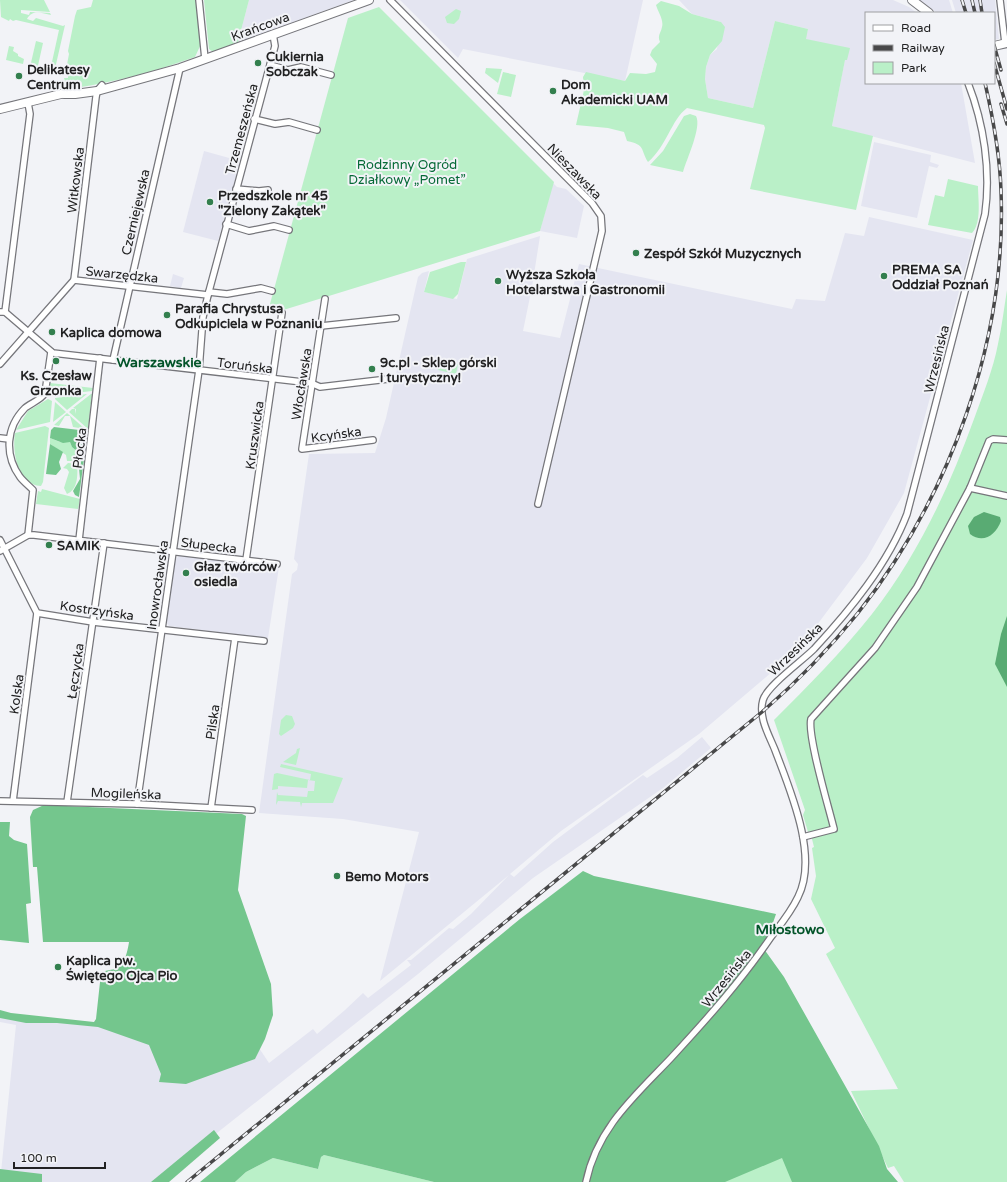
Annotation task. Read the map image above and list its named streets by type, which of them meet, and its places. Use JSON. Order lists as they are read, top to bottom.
{
  "streets": {
    "street": [
      "Krańcowa",
      "Trzemeszeńska",
      "Nieszawska",
      "Witkowska",
      "Czerniejewska",
      "Swarzędzka",
      "Wrzesińska",
      "Toruńska",
      "Włocławska",
      "Kcyńska",
      "Kruszwicka",
      "Płocka",
      "Słupecka",
      "Inowrocławska",
      "Kostrzyńska",
      "Łęczycka",
      "Kolska",
      "Pilska",
      "Mogileńska"
    ]
  },
  "crossings": [
    ["Krańcowa", "Trzemeszeńska"],
    ["Krańcowa", "Witkowska"],
    ["Krańcowa", "Czerniejewska"],
    ["Trzemeszeńska", "Swarzędzka"],
    ["Trzemeszeńska", "Toruńska"],
    ["Trzemeszeńska", "Inowrocławska"],
    ["Witkowska", "Swarzędzka"],
    ["Czerniejewska", "Swarzędzka"],
    ["Czerniejewska", "Toruńska"],
    ["Toruńska", "Włocławska"],
    ["Toruńska", "Kruszwicka"],
    ["Toruńska", "Płocka"],
    ["Toruńska", "Inowrocławska"],
    ["Włocławska", "Kcyńska"],
    ["Kruszwicka", "Słupecka"],
    ["Płocka", "Słupecka"],
    ["Słupecka", "Inowrocławska"],
    ["Słupecka", "Łęczycka"],
    ["Inowrocławska", "Kostrzyńska"],
    ["Inowrocławska", "Mogileńska"],
    ["Kostrzyńska", "Łęczycka"],
    ["Kostrzyńska", "Kolska"],
    ["Kostrzyńska", "Pilska"],
    ["Łęczycka", "Mogileńska"],
    ["Kolska", "Mogileńska"],
    ["Pilska", "Mogileńska"]
  ],
  "districts": ["Warszawskie", "Miłostowo"],
  "parks": ["Rodzinny Ogród Działkowy „Pomet”"],
  "places": [
    "Cukiernia Sobczak",
    "Delikatesy Centrum",
    "Dom Akademicki UAM",
    "Przedszkole nr 45 \"Zielony Zakątek\"",
    "Zespół Szkół Muzycznych",
    "PREMA SA Oddział Poznań",
    "Wyższa Szkoła Hotelarstwa i Gastronomii",
    "Parafia Chrystusa Odkupiciela w Poznaniu",
    "Kaplica domowa",
    "Ks. Czesław Grzonka",
    "9c.pl - Sklep górski i turystyczny!",
    "SAMIK",
    "Głaz twórców osiedla",
    "Bemo Motors",
    "Kaplica pw. Świętego Ojca Pio"
  ],
  "legend": ["Road", "Railway", "Park"],
  "scale_bar": "100 m"
}
